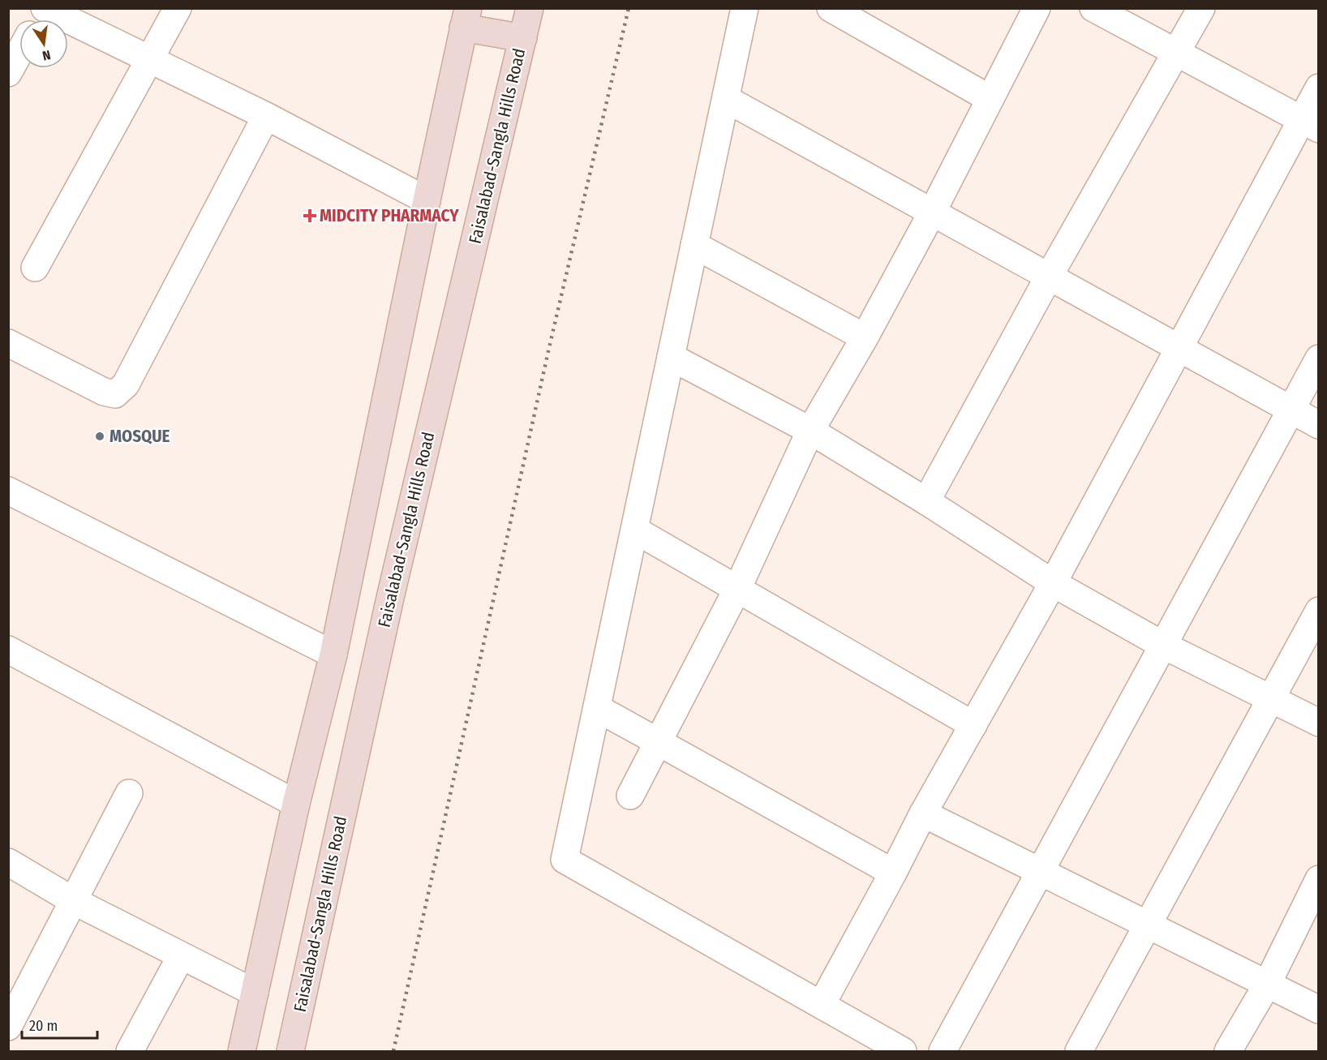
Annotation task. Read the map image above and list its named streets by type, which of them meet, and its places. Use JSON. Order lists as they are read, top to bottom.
{
  "streets": {
    "main road": ["Faisalabad-Sangla Hills Road"]
  },
  "places": {
    "health": ["MIDCITY PHARMACY"],
    "other": ["MOSQUE"]
  },
  "scale_bar": "20 m",
  "north": "bottom"
}
